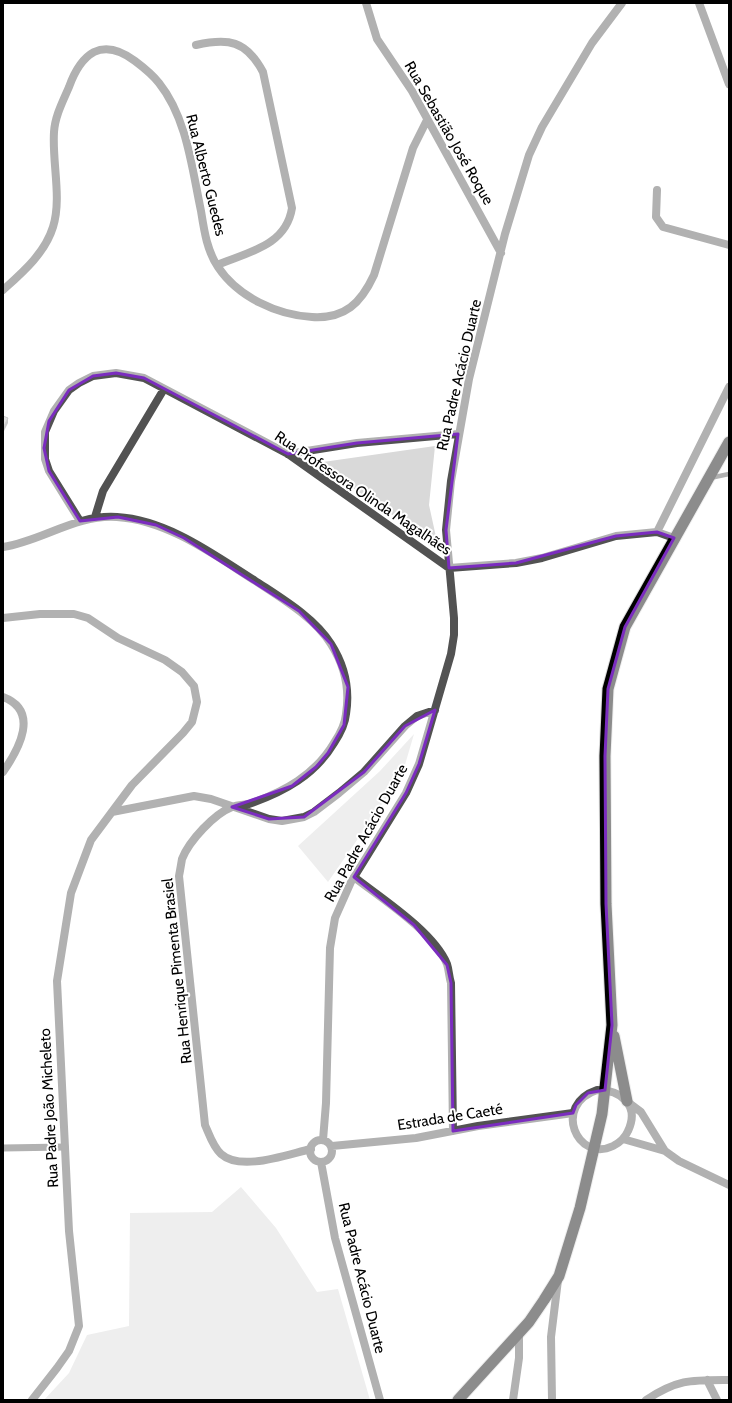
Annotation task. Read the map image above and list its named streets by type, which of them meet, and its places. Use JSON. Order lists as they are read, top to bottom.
{
  "streets": {
    "street": [
      "Rua Sebastião José Roque",
      "Rua Alberto Guedes",
      "Rua Padre Acácio Duarte",
      "Rua Professora Olinda Magalhães",
      "Rua Henrique Pimenta Brasiel",
      "Rua Padre João Micheleto",
      "Estrada de Caeté"
    ]
  },
  "crossings": [
    ["Rua Sebastião José Roque", "Rua Alberto Guedes"],
    ["Rua Sebastião José Roque", "Rua Padre Acácio Duarte"],
    ["Rua Padre Acácio Duarte", "Rua Professora Olinda Magalhães"],
    ["Rua Padre Acácio Duarte", "Rua Henrique Pimenta Brasiel"],
    ["Rua Padre Acácio Duarte", "Estrada de Caeté"],
    ["Rua Professora Olinda Magalhães", "Rua Henrique Pimenta Brasiel"],
    ["Rua Henrique Pimenta Brasiel", "Estrada de Caeté"]
  ]
}
